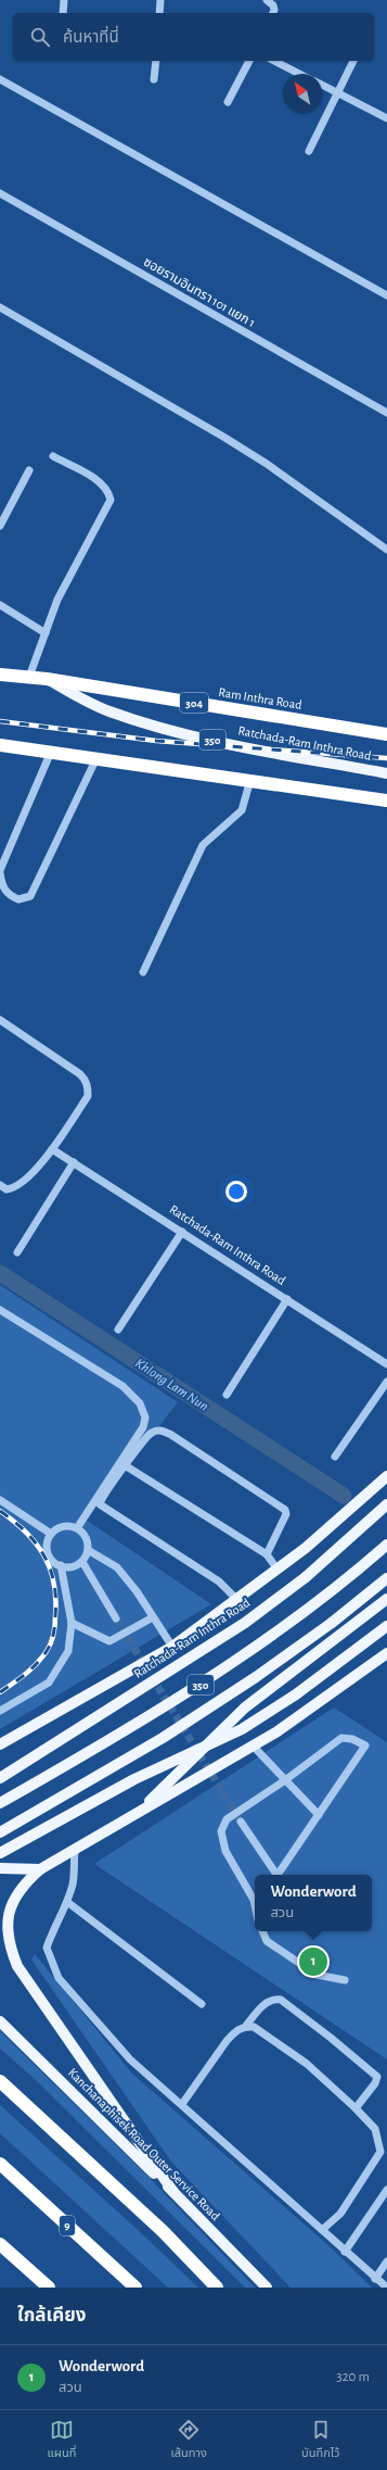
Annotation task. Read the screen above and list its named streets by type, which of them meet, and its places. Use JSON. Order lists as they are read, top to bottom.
{
  "streets": {
    "highway": ["Ram Inthra Road", "304", "9"],
    "main road": ["350", "Ratchada-Ram Inthra Road", "Kanchanaphisek Road Outer Service Road"],
    "street": ["ซอยรามอินทรา 101 แยก 1"]
  },
  "crossings": [
    ["Ram Inthra Road", "Ratchada-Ram Inthra Road"]
  ],
  "water": ["Khlong Lam Nun"],
  "north": "top left",
  "page": {
    "search": "ค้นหาที่นี่",
    "popup": ["Wonderword", "สวน"],
    "pins": "1",
    "heading": "ใกล้เคียง",
    "list": [
      {
        "mark": "1",
        "name": "Wonderword",
        "note": "สวน",
        "value": "320 m"
      }
    ],
    "nav": ["แผนที่", "เส้นทาง", "บันทึกไว้"]
  }
}
